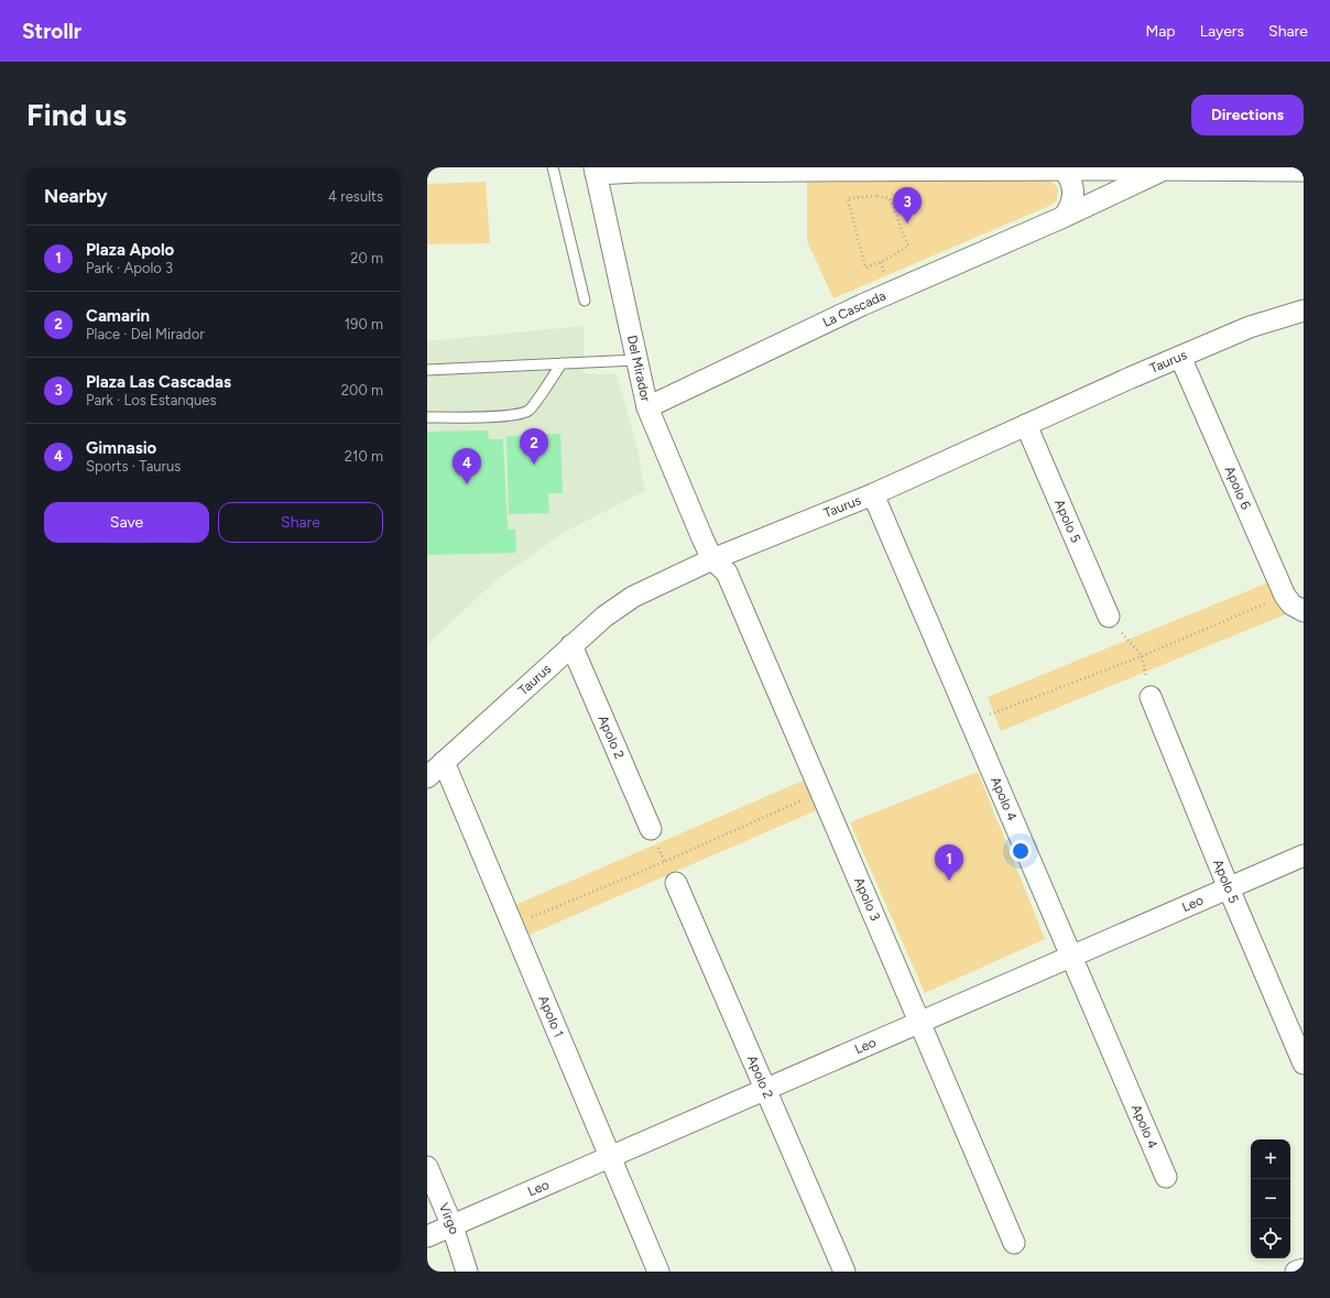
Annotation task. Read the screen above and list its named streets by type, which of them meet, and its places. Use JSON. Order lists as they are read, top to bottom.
{
  "streets": {
    "street": [
      "La Cascada",
      "Taurus",
      "Del Mirador",
      "Apolo 6",
      "Apolo 5",
      "Apolo 2",
      "Apolo 4",
      "Apolo 3",
      "Leo",
      "Apolo 1",
      "Virgo"
    ]
  },
  "crossings": [
    ["La Cascada", "Del Mirador"],
    ["Taurus", "Del Mirador"],
    ["Taurus", "Apolo 6"],
    ["Taurus", "Apolo 5"],
    ["Taurus", "Apolo 2"],
    ["Taurus", "Apolo 4"],
    ["Taurus", "Apolo 3"],
    ["Taurus", "Apolo 1"],
    ["Del Mirador", "Apolo 3"],
    ["Apolo 5", "Leo"],
    ["Apolo 2", "Leo"],
    ["Apolo 4", "Leo"],
    ["Apolo 3", "Leo"],
    ["Leo", "Apolo 1"],
    ["Leo", "Virgo"]
  ],
  "page": {
    "header": "Strollr",
    "nav": ["Map", "Layers", "Share"],
    "buttons": [
      "Directions",
      ["Save", "Share"]
    ],
    "title": "Find us",
    "heading": ["Nearby", "4 results"],
    "pins": [
      "3",
      "2",
      "4",
      "1"
    ],
    "list": [
      {
        "mark": "1",
        "name": "Plaza Apolo",
        "note": "Park · Apolo 3",
        "value": "20 m"
      },
      {
        "mark": "2",
        "name": "Camarin",
        "note": "Place · Del Mirador",
        "value": "190 m"
      },
      {
        "mark": "3",
        "name": "Plaza Las Cascadas",
        "note": "Park · Los Estanques",
        "value": "200 m"
      },
      {
        "mark": "4",
        "name": "Gimnasio",
        "note": "Sports · Taurus",
        "value": "210 m"
      }
    ],
    "map_buttons": ["+", "−"]
  }
}
